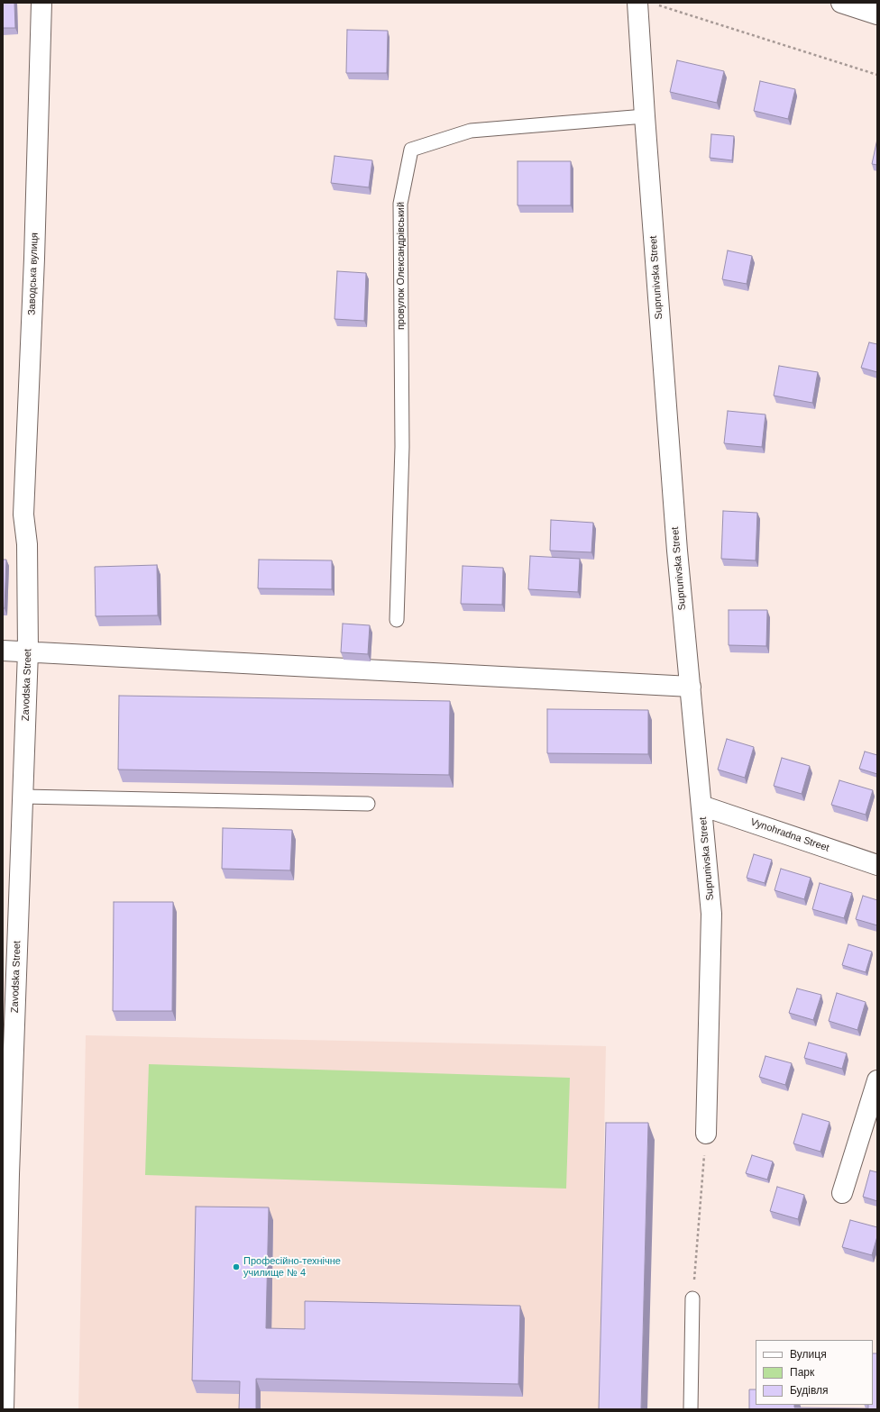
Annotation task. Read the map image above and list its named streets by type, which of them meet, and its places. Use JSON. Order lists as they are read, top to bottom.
{
  "streets": {
    "street": ["Suprunivska Street", "Zavodska Street", "Vynohradna Street"],
    "lane": ["провулок Олександрівський"]
  },
  "crossings": [
    ["провулок Олександрівський", "Suprunivska Street"],
    ["Suprunivska Street", "Vynohradna Street"]
  ],
  "places": ["Професійно-технічне училище № 4"],
  "legend": ["Вулиця", "Парк", "Будівля"]
}
